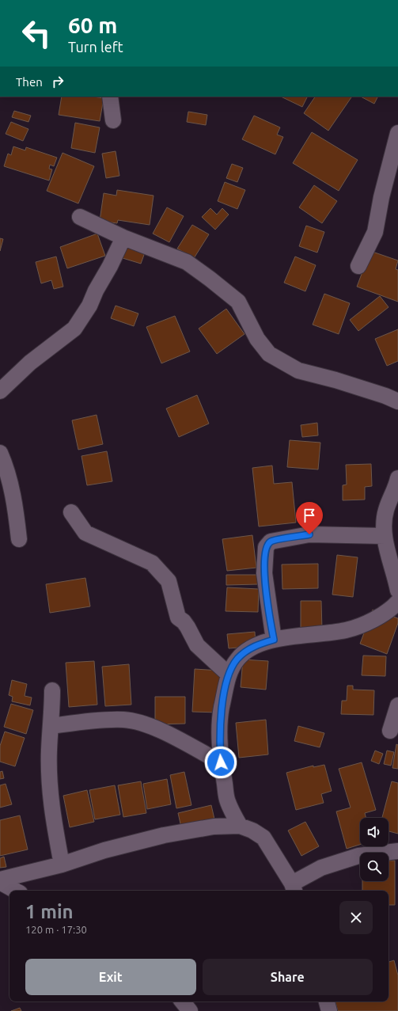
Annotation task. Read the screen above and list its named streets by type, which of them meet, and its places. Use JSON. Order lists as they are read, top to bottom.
{
  "page": {
    "turn": ["60 m", "Turn left"],
    "then": "Then",
    "heading": ["1 min", "120 m · 17:30"],
    "buttons": ["Exit", "Share"]
  }
}
